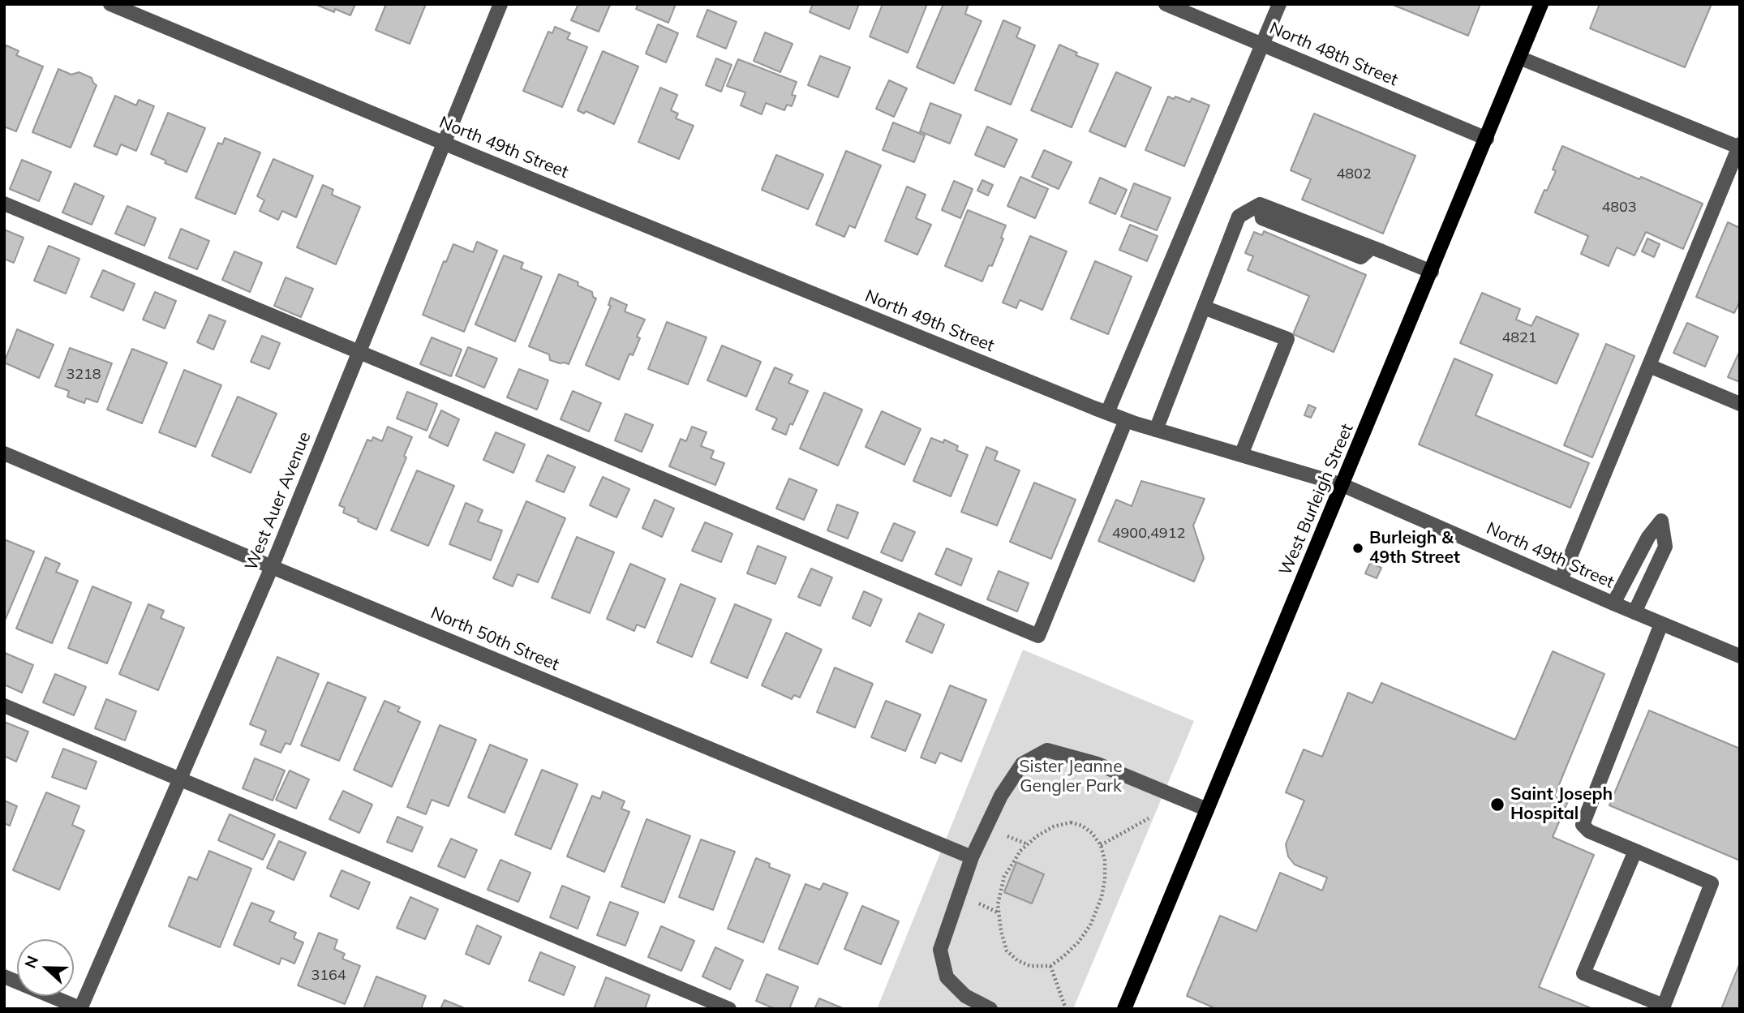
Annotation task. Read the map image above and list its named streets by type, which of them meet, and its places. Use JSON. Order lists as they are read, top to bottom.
{
  "streets": {
    "main road": ["West Burleigh Street"],
    "street": [
      "North 48th Street",
      "North 49th Street",
      "West Auer Avenue",
      "North 50th Street"
    ]
  },
  "crossings": [
    ["North 48th Street", "West Burleigh Street"],
    ["North 49th Street", "West Burleigh Street"],
    ["North 49th Street", "West Auer Avenue"],
    ["West Auer Avenue", "North 50th Street"]
  ],
  "parks": ["Sister Jeanne Gengler Park"],
  "places": ["Burleigh & 49th Street", "Saint Joseph Hospital"],
  "house_numbers": [
    "4802",
    "4803",
    "4821",
    "3218",
    "4900,4912",
    "3164"
  ],
  "north": "left"
}
